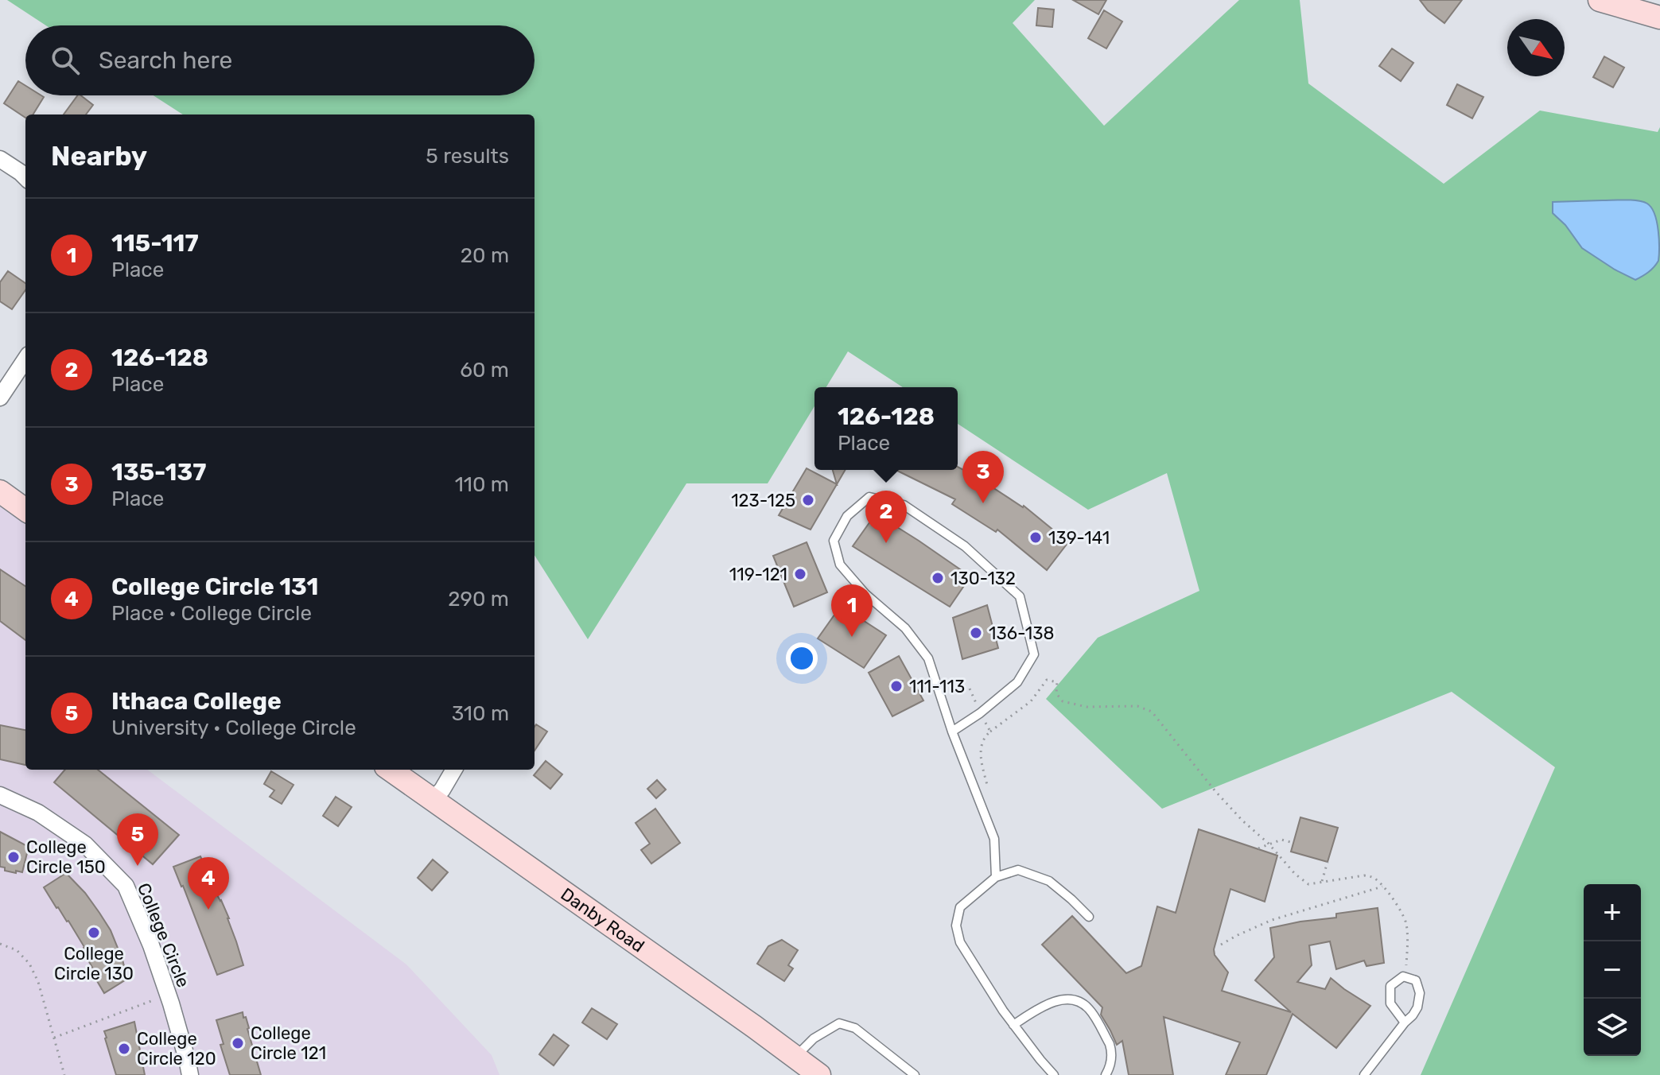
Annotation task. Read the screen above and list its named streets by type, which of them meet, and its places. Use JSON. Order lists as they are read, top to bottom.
{
  "streets": {
    "main road": ["Danby Road"],
    "street": ["College Circle"]
  },
  "places": [
    "123-125",
    "139-141",
    "119-121",
    "130-132",
    "136-138",
    "111-113",
    "College Circle 150",
    "College Circle 130",
    "College Circle 121",
    "College Circle 120"
  ],
  "north": "bottom right",
  "page": {
    "search": "Search here",
    "heading": ["Nearby", "5 results"],
    "list": [
      {
        "mark": "1",
        "name": "115-117",
        "note": "Place",
        "value": "20 m"
      },
      {
        "mark": "2",
        "name": "126-128",
        "note": "Place",
        "value": "60 m"
      },
      {
        "mark": "3",
        "name": "135-137",
        "note": "Place",
        "value": "110 m"
      },
      {
        "mark": "4",
        "name": "College Circle 131",
        "note": "Place · College Circle",
        "value": "290 m"
      },
      {
        "mark": "5",
        "name": "Ithaca College",
        "note": "University · College Circle",
        "value": "310 m"
      }
    ],
    "popup": ["126-128", "Place"],
    "pins": [
      "3",
      "2",
      "1",
      "5",
      "4"
    ],
    "map_buttons": ["+", "−"]
  }
}
